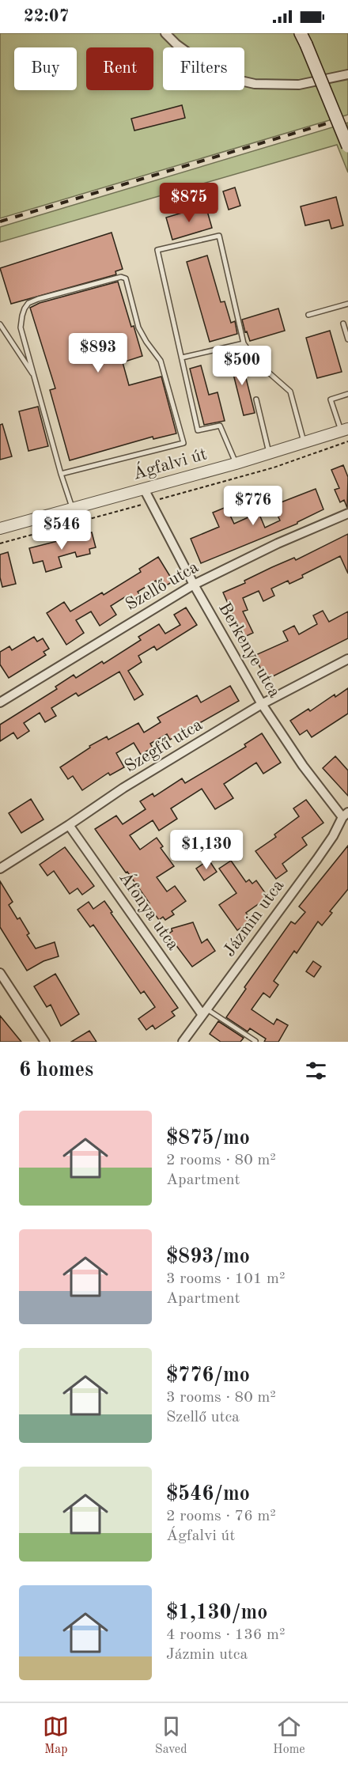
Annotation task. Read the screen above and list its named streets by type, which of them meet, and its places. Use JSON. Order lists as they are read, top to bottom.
{
  "streets": {
    "street": [
      "Ágfalvi út",
      "Szellő utca",
      "Berkenye utca",
      "Szegfű utca",
      "Áfonya utca",
      "Jázmin utca"
    ]
  },
  "crossings": [
    ["Ágfalvi út", "Berkenye utca"],
    ["Szellő utca", "Berkenye utca"],
    ["Berkenye utca", "Szegfű utca"],
    ["Berkenye utca", "Jázmin utca"],
    ["Szegfű utca", "Áfonya utca"],
    ["Áfonya utca", "Jázmin utca"]
  ],
  "page": {
    "status": "22:07",
    "chip": ["Buy", "Rent", "Filters"],
    "price": [
      "$875",
      "$893",
      "$500",
      "$776",
      "$546",
      "$1,130"
    ],
    "heading": "6 homes",
    "list": [
      {
        "name": "$875/mo",
        "note": "2 rooms · 80 m² · Apartment"
      },
      {
        "name": "$893/mo",
        "note": "3 rooms · 101 m² · Apartment"
      },
      {
        "name": "$776/mo",
        "note": "3 rooms · 80 m² · Szellő utca"
      },
      {
        "name": "$546/mo",
        "note": "2 rooms · 76 m² · Ágfalvi út"
      },
      {
        "name": "$1,130/mo",
        "note": "4 rooms · 136 m² · Jázmin utca"
      }
    ],
    "tabs": ["Map", "Saved", "Home"]
  }
}
